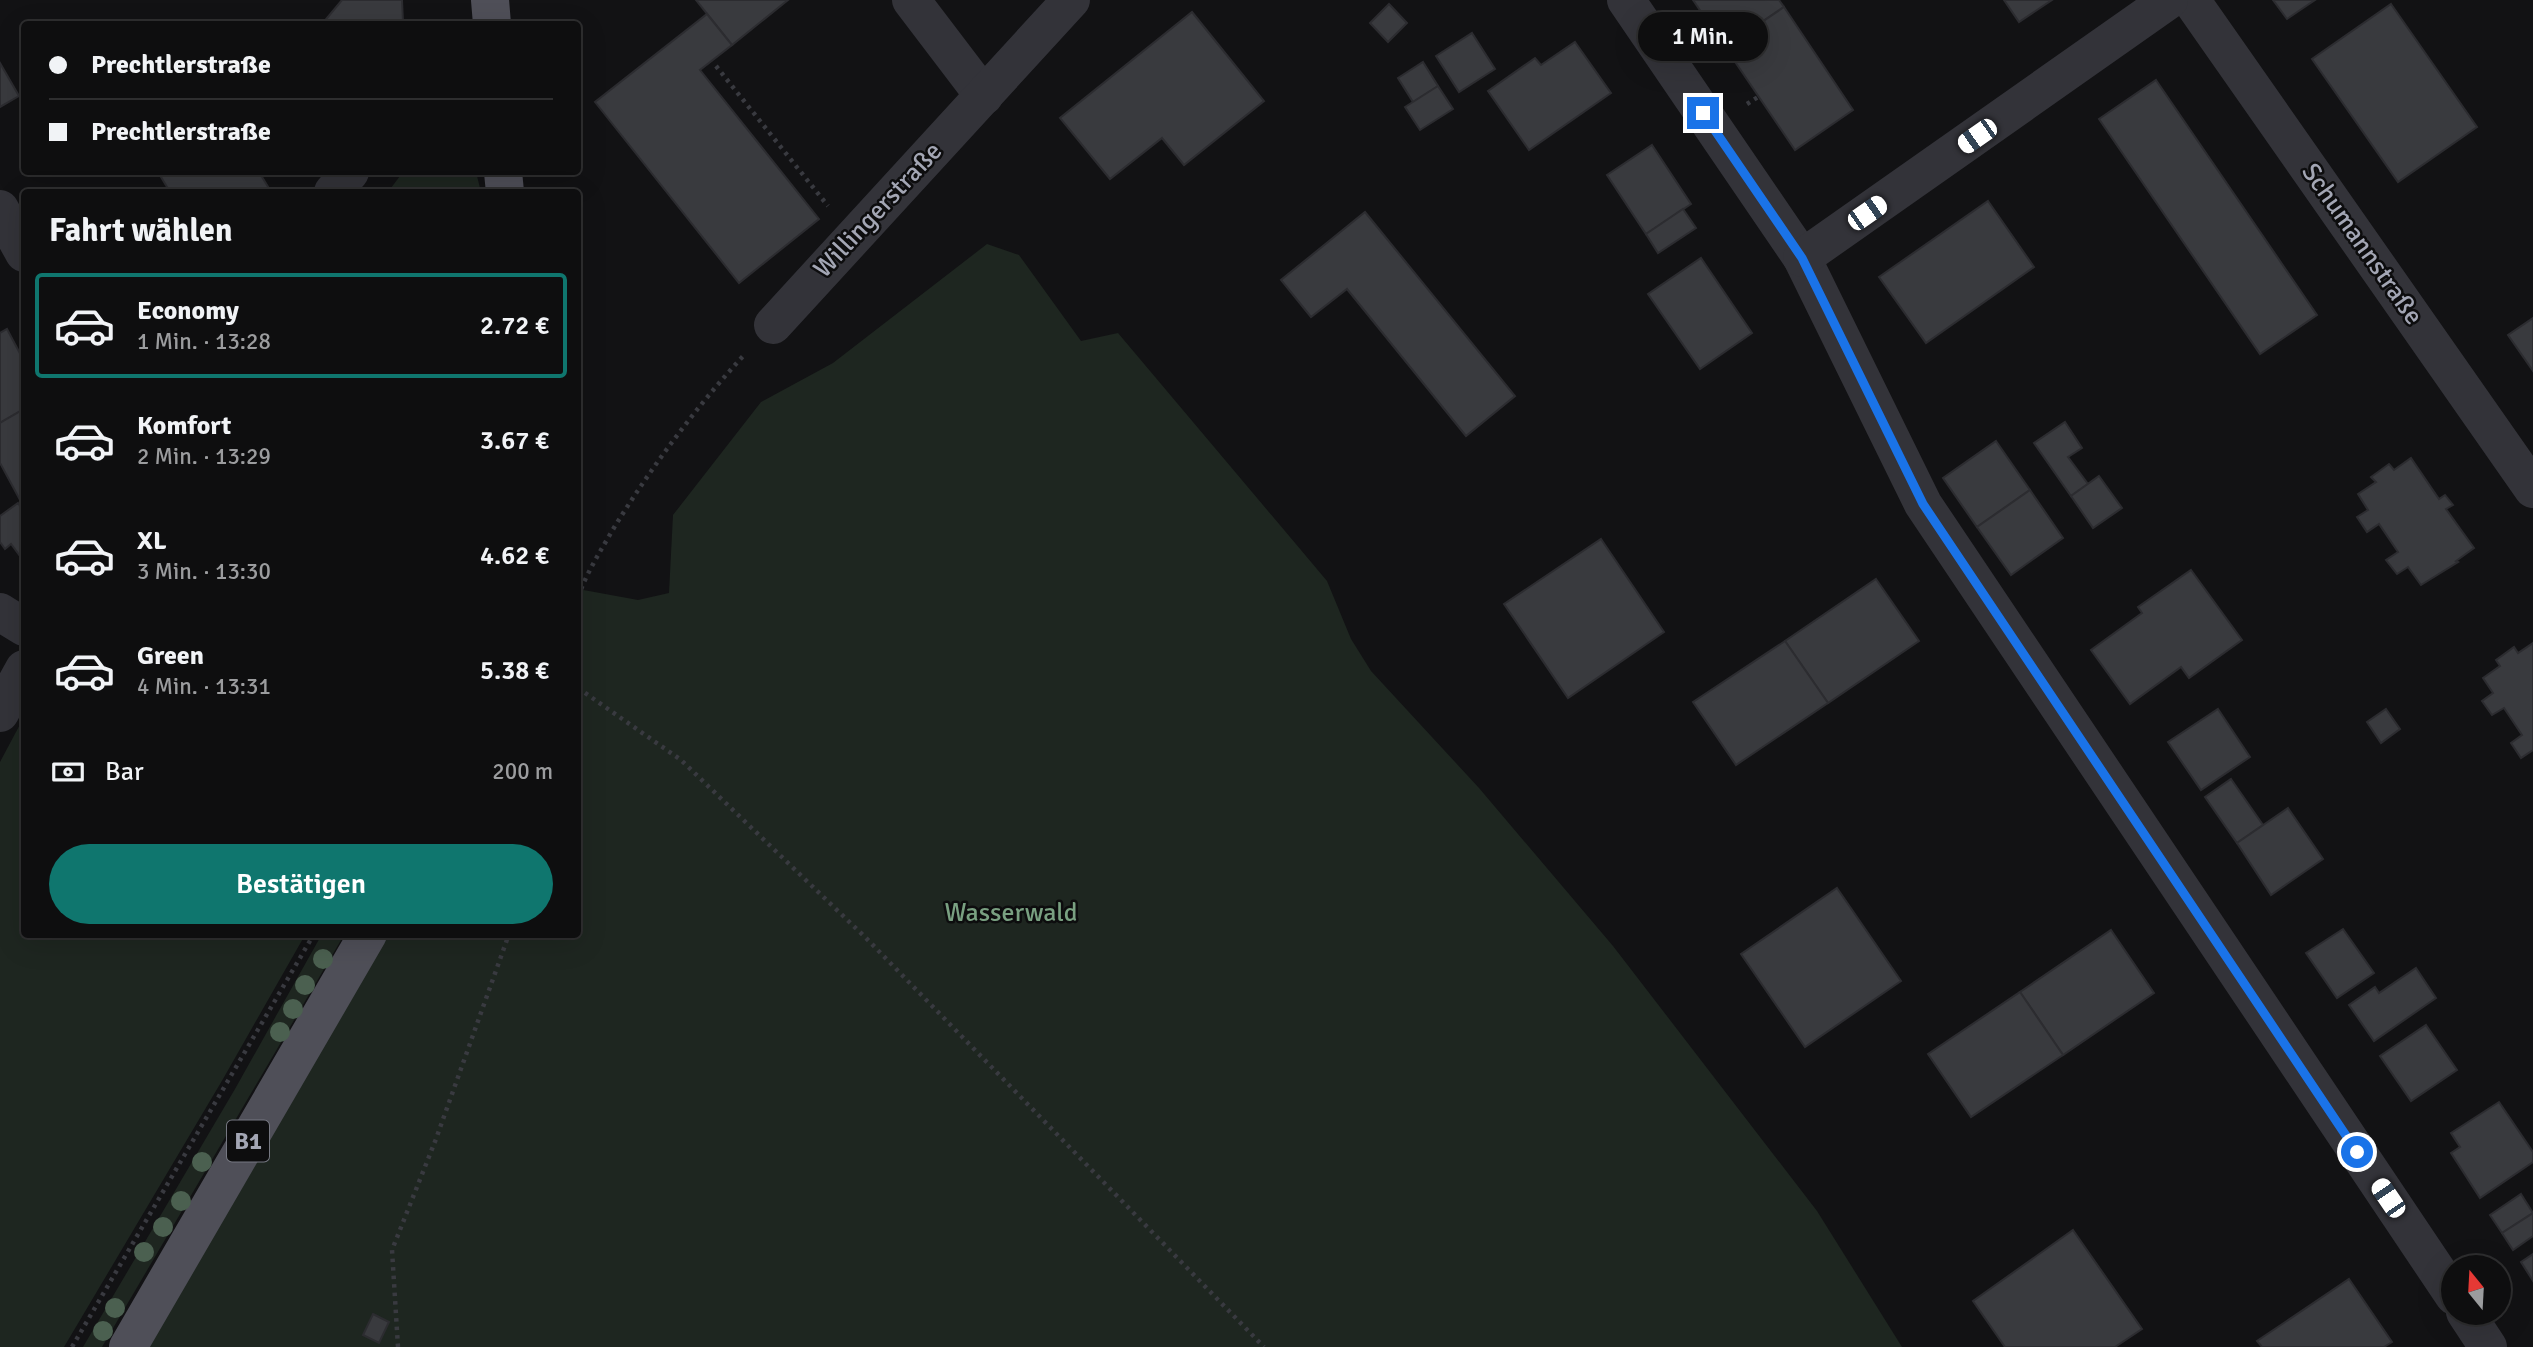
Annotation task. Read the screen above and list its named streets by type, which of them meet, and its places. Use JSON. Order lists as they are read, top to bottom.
{
  "streets": {
    "main road": ["B1"],
    "street": ["Willingerstraße", "Schumannstraße"]
  },
  "parks": ["Wasserwald"],
  "north": "top",
  "page": {
    "bubble": "1 Min.",
    "banner": ["Prechtlerstraße", "Prechtlerstraße"],
    "heading": "Fahrt wählen",
    "list": [
      {
        "name": "Economy",
        "note": "1 Min. · 13:28",
        "value": "2.72 €"
      },
      {
        "name": "Komfort",
        "note": "2 Min. · 13:29",
        "value": "3.67 €"
      },
      {
        "name": "XL",
        "note": "3 Min. · 13:30",
        "value": "4.62 €"
      },
      {
        "name": "Green",
        "note": "4 Min. · 13:31",
        "value": "5.38 €"
      }
    ],
    "pay": ["Bar", "200 m"],
    "buttons": "Bestätigen"
  }
}
